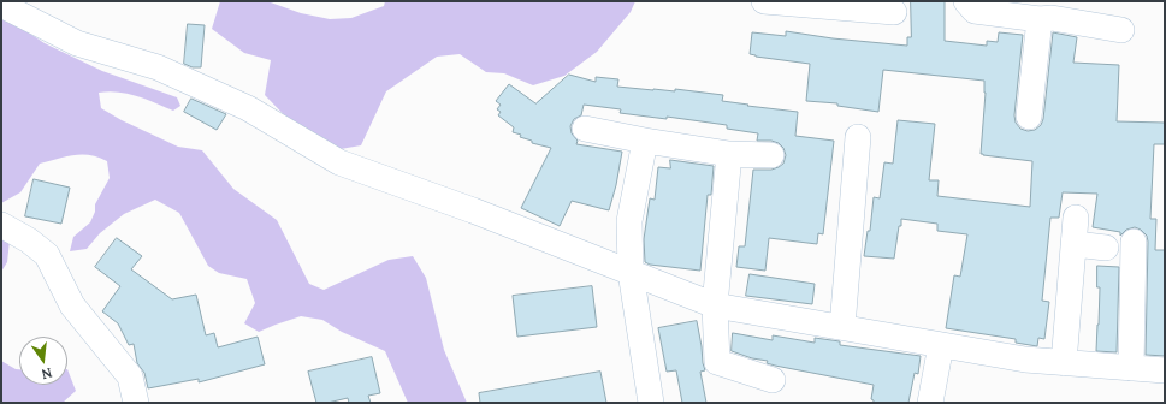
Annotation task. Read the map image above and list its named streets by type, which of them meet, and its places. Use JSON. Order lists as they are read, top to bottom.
{
  "north": "bottom"
}
